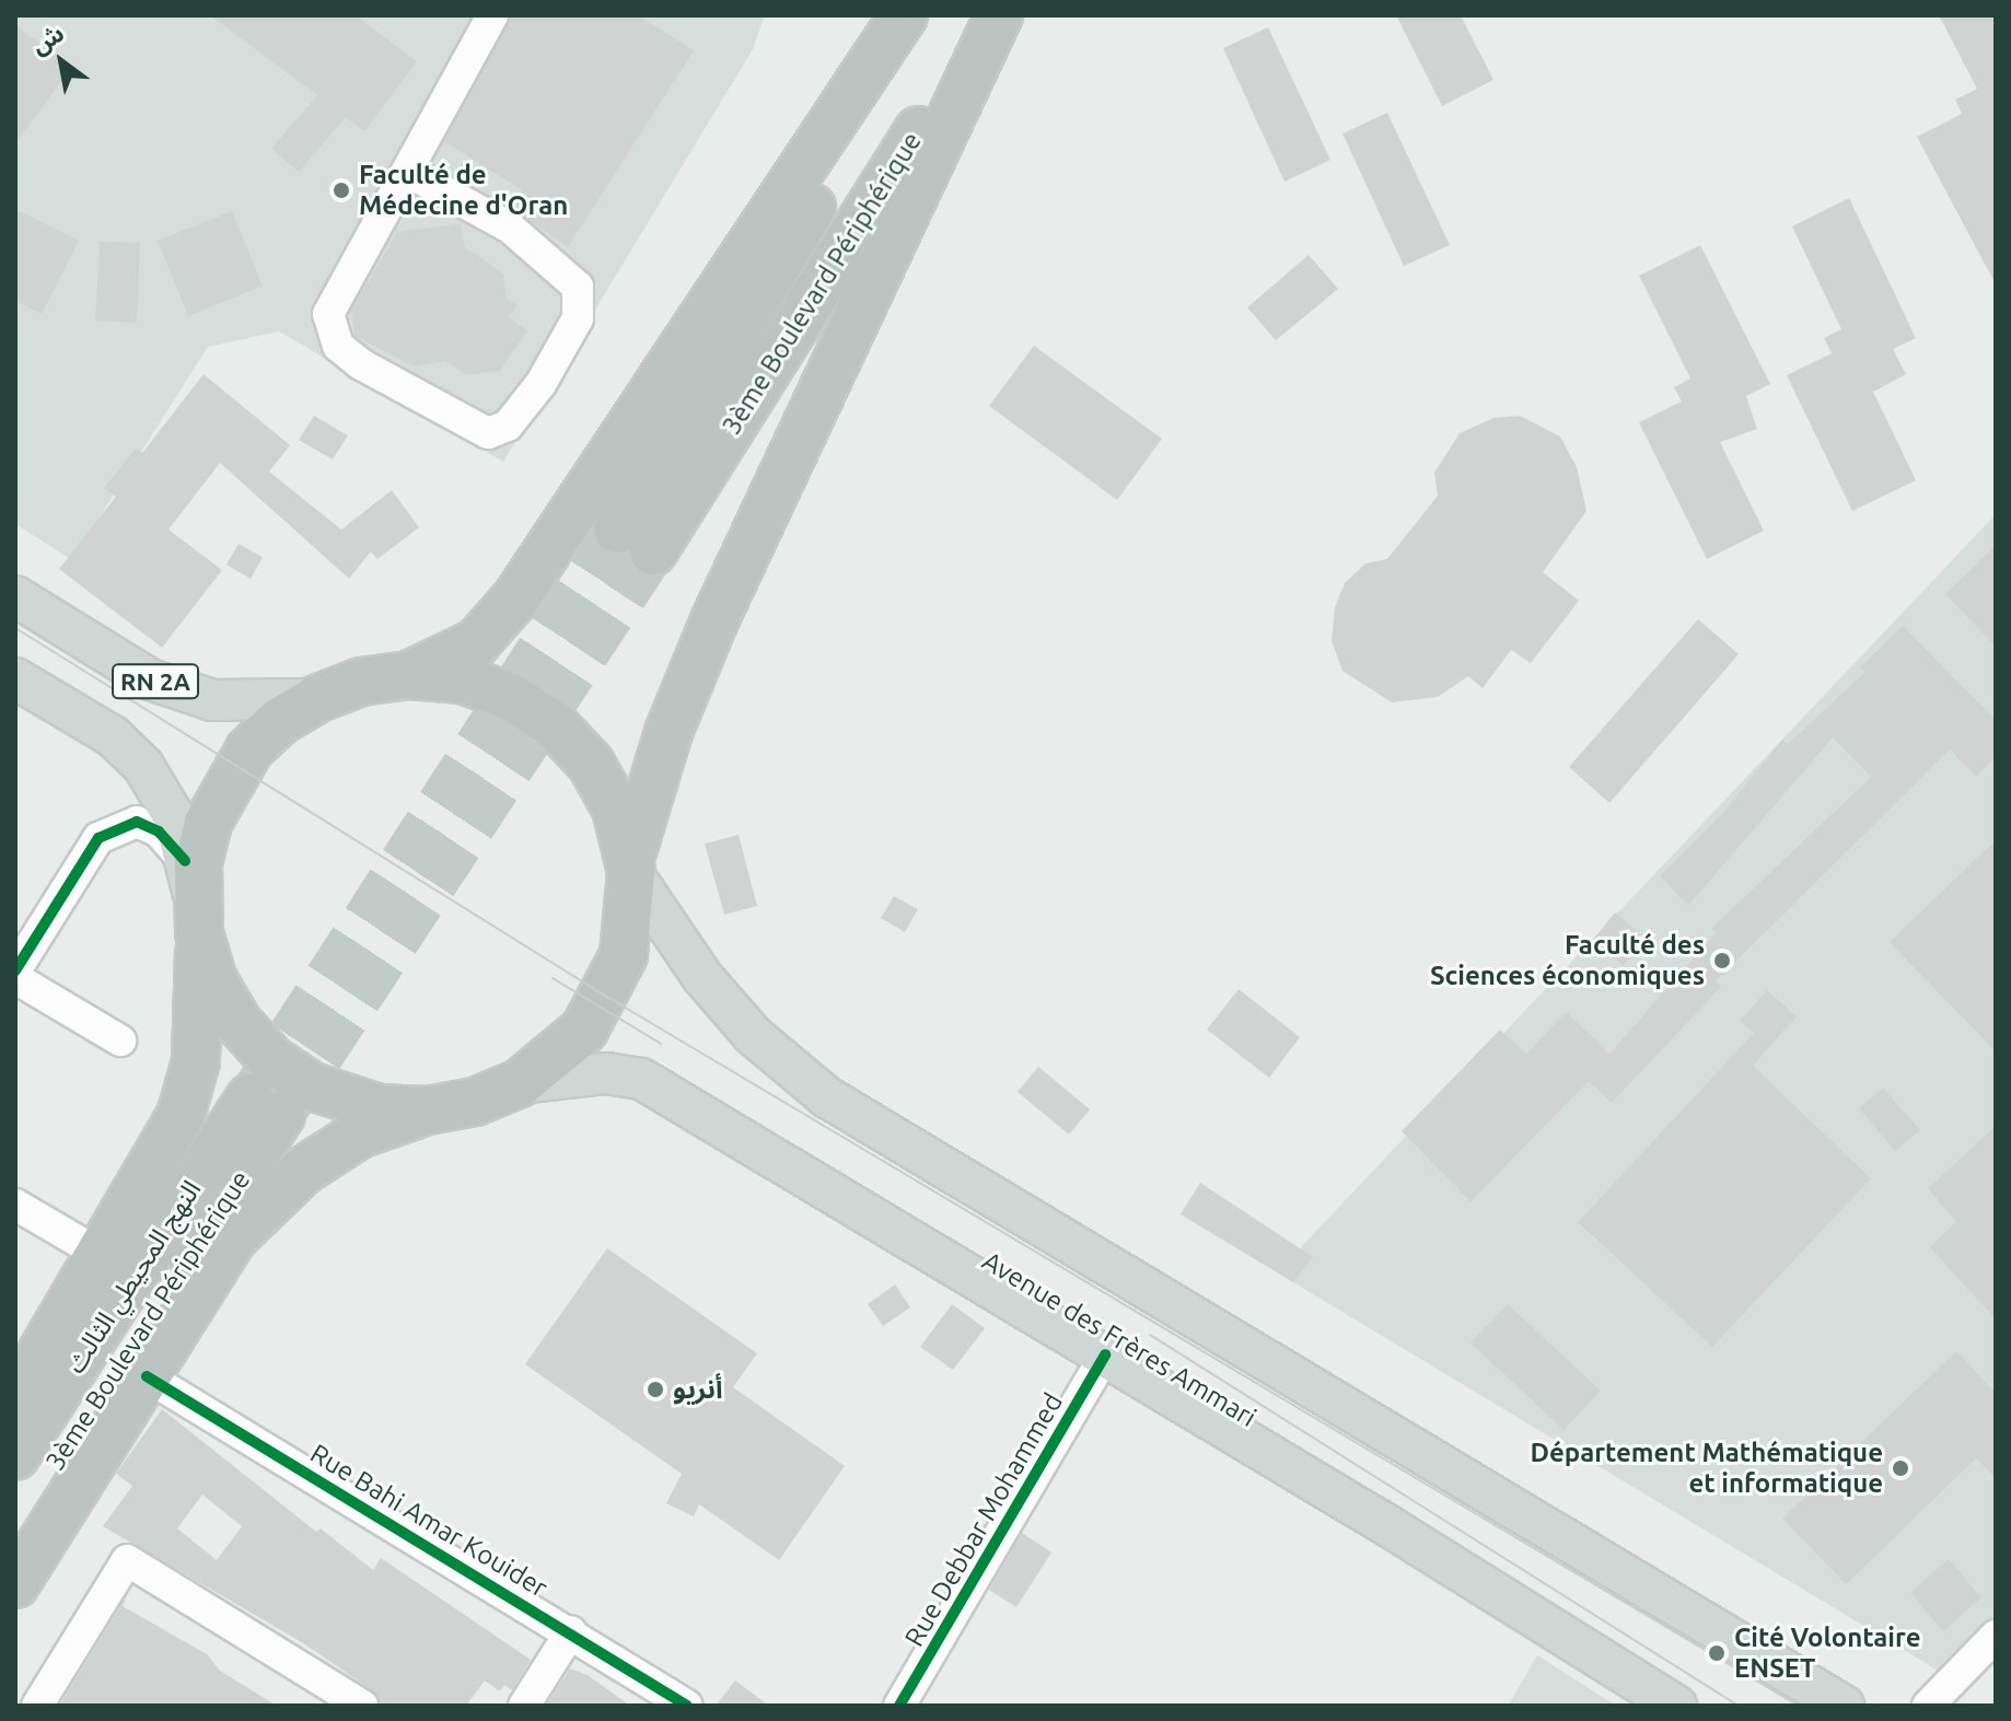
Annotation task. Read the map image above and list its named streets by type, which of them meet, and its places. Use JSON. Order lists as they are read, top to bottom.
{
  "streets": {
    "highway": ["3ème Boulevard Périphérique", "النهج المحيطي الثالث"],
    "main road": ["RN 2A", "Avenue des Frères Ammari"],
    "street": ["Rue Debbar Mohammed", "Rue Bahi Amar Kouider"]
  },
  "crossings": [
    ["3ème Boulevard Périphérique", "النهج المحيطي الثالث"],
    ["Avenue des Frères Ammari", "Rue Debbar Mohammed"]
  ],
  "places": [
    "Faculté de Médecine d'Oran",
    "Faculté des Sciences économiques",
    "أنريو",
    "Département Mathématique et informatique",
    "Cité Volontaire ENSET"
  ],
  "north": "top left"
}
